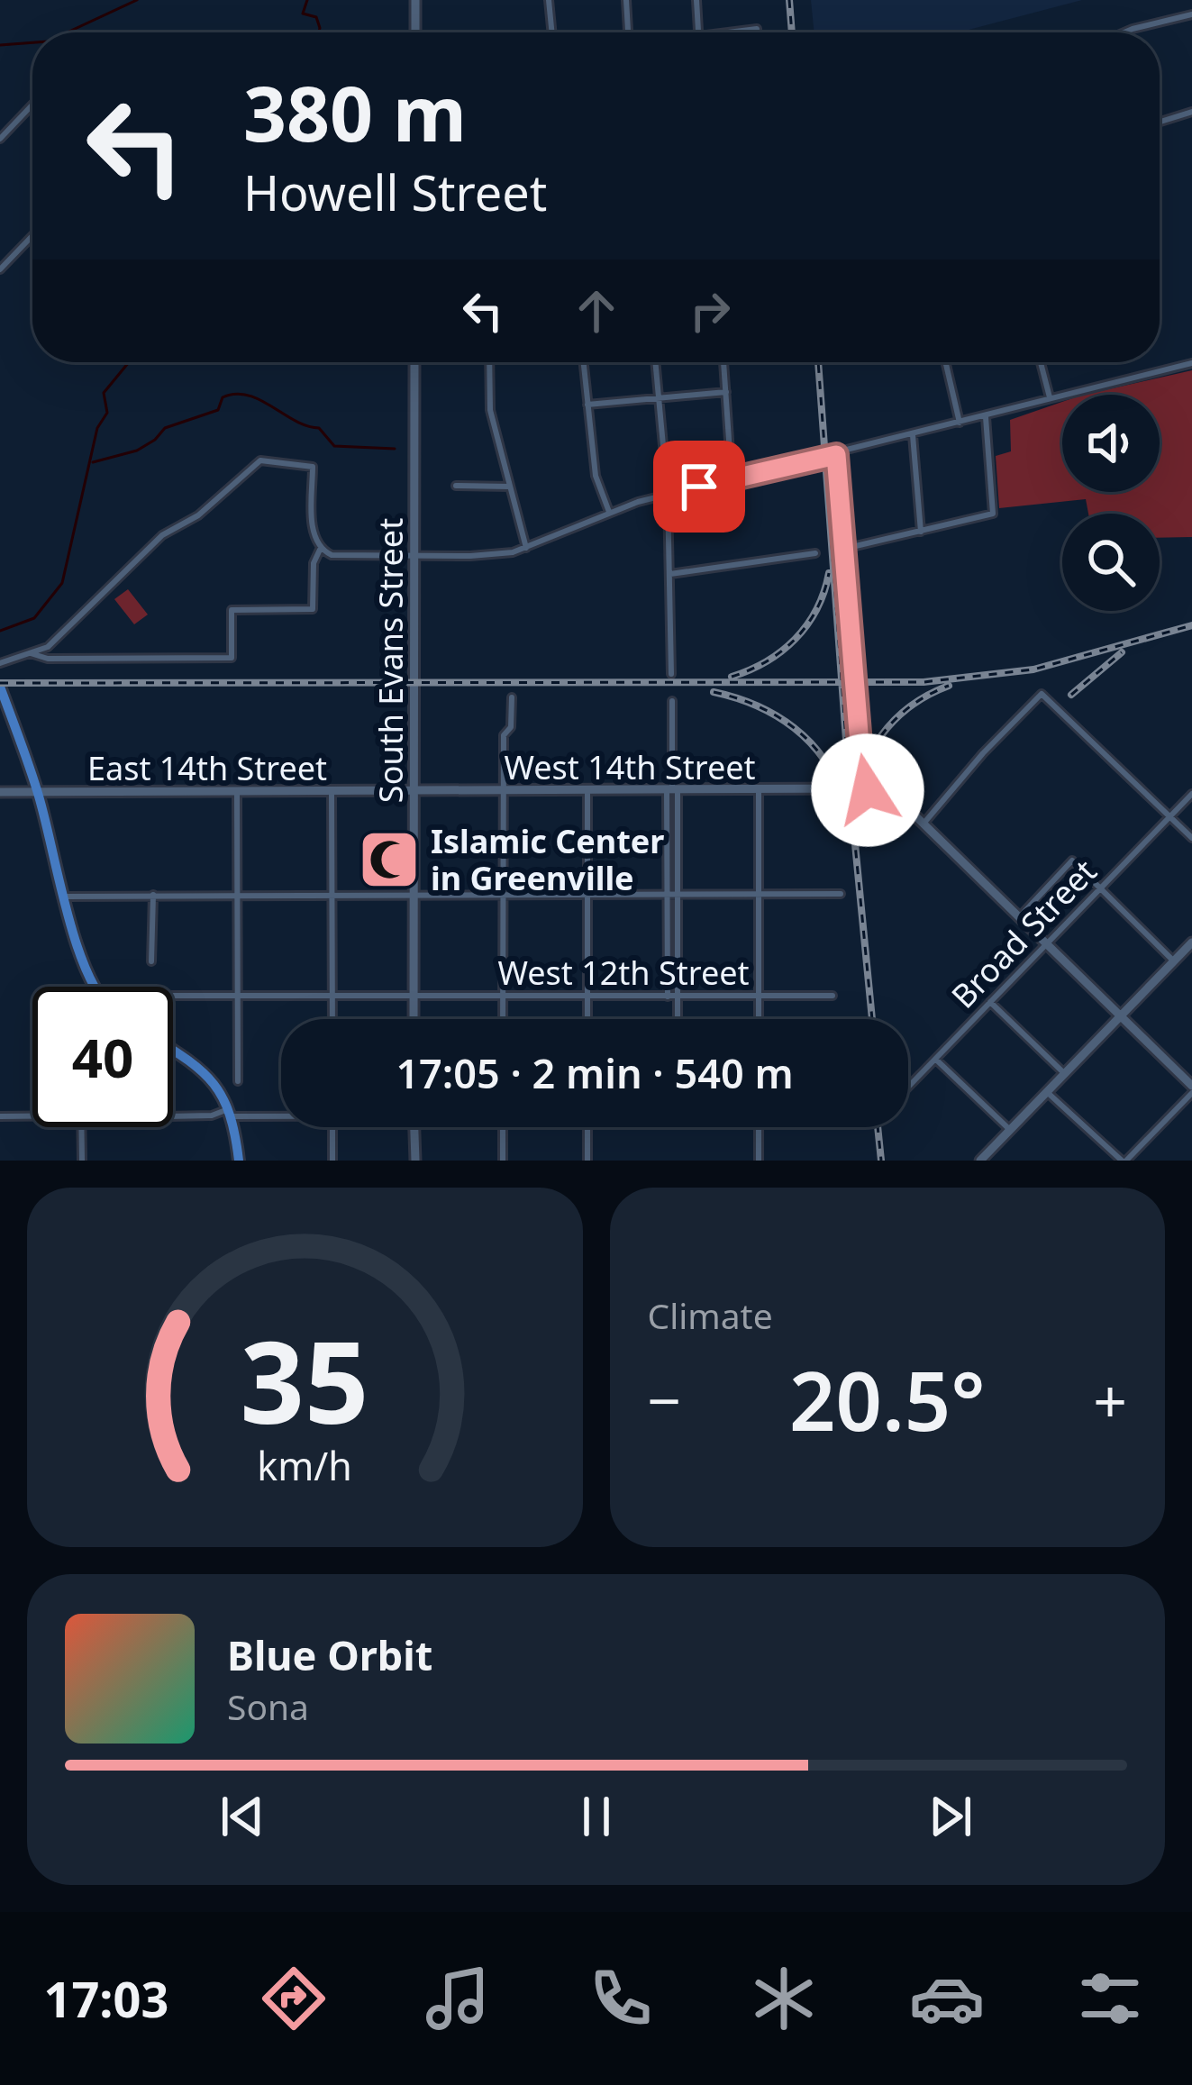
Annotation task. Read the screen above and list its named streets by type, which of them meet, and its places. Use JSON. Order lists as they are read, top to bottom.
{
  "streets": {
    "street": [
      "South Evans Street",
      "West 14th Street",
      "East 14th Street",
      "Broad Street",
      "West 12th Street"
    ]
  },
  "crossings": [
    ["South Evans Street", "West 14th Street"],
    ["South Evans Street", "East 14th Street"],
    ["South Evans Street", "West 12th Street"],
    ["West 14th Street", "East 14th Street"],
    ["West 14th Street", "Broad Street"]
  ],
  "places": {
    "mosque": ["Islamic Center in Greenville"]
  },
  "page": {
    "turn": ["380 m", "Howell Street"],
    "limit": "40",
    "trip": "17:05 · 2 min · 540 m",
    "tile": "Climate",
    "heat": ["−", "20.5°", "+"],
    "song": ["Blue Orbit", "Sona"],
    "tabs": "17:03",
    "gauge": ["35", "km/h"]
  }
}
